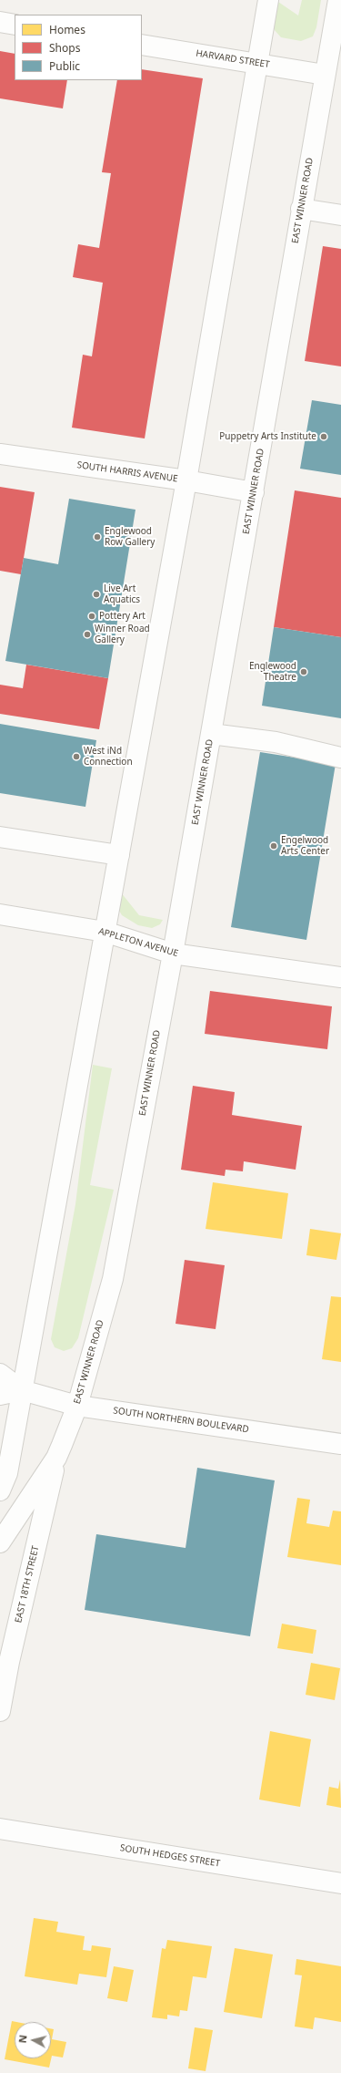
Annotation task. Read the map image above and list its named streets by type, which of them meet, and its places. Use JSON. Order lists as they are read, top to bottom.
{
  "streets": {
    "street": [
      "HARVARD STREET",
      "EAST WINNER ROAD",
      "SOUTH HARRIS AVENUE",
      "APPLETON AVENUE",
      "SOUTH NORTHERN BOULEVARD",
      "EAST 18TH STREET",
      "SOUTH HEDGES STREET"
    ]
  },
  "crossings": [
    ["HARVARD STREET", "EAST WINNER ROAD"],
    ["EAST WINNER ROAD", "SOUTH HARRIS AVENUE"],
    ["EAST WINNER ROAD", "APPLETON AVENUE"],
    ["EAST WINNER ROAD", "SOUTH NORTHERN BOULEVARD"],
    ["EAST WINNER ROAD", "EAST 18TH STREET"]
  ],
  "places": [
    "Puppetry Arts Institute",
    "Englewood Row Gallery",
    "Live Art Aquatics",
    "Pottery Art",
    "Winner Road Gallery",
    "Englewood Theatre",
    "West iNd Connection",
    "Engelwood Arts Center"
  ],
  "legend": ["Homes", "Shops", "Public"],
  "north": "left"
}
